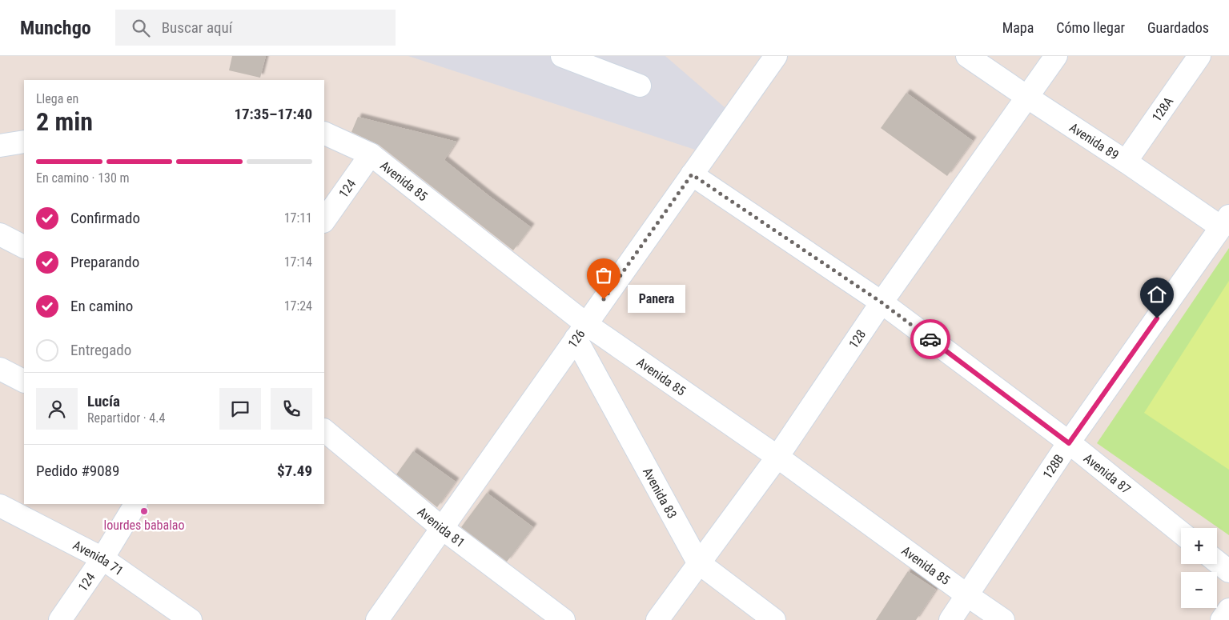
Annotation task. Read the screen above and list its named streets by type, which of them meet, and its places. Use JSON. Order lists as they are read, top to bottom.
{
  "streets": {
    "street": [
      "128A",
      "Avenida 89",
      "Avenida 85",
      "124",
      "126",
      "128",
      "128B",
      "Avenida 87",
      "Avenida 83",
      "Avenida 81",
      "Avenida 71"
    ]
  },
  "crossings": [
    ["128A", "Avenida 89"],
    ["Avenida 89", "128"],
    ["Avenida 89", "128B"],
    ["Avenida 85", "124"],
    ["Avenida 85", "126"],
    ["Avenida 85", "128"],
    ["Avenida 85", "128B"],
    ["Avenida 85", "Avenida 83"],
    ["124", "Avenida 71"],
    ["126", "Avenida 87"],
    ["126", "Avenida 83"],
    ["126", "Avenida 81"],
    ["128", "Avenida 87"],
    ["128", "Avenida 83"],
    ["128B", "Avenida 87"]
  ],
  "places": ["Panera", "lourdes babalao"],
  "page": {
    "header": "Munchgo",
    "search": "Buscar aquí",
    "nav": ["Mapa", "Cómo llegar", "Guardados"],
    "heading": ["2 min", "Llega en", "17:35–17:40"],
    "panel": [
      "Lucía",
      "Repartidor · 4.4",
      "Pedido #9089",
      "$7.49"
    ],
    "bar": "En camino · 130 m",
    "list": [
      ["Confirmado", "17:11"],
      ["Preparando", "17:14"],
      ["En camino", "17:24"],
      "Entregado"
    ],
    "bubble": "Panera",
    "map_buttons": ["+", "−"]
  }
}
